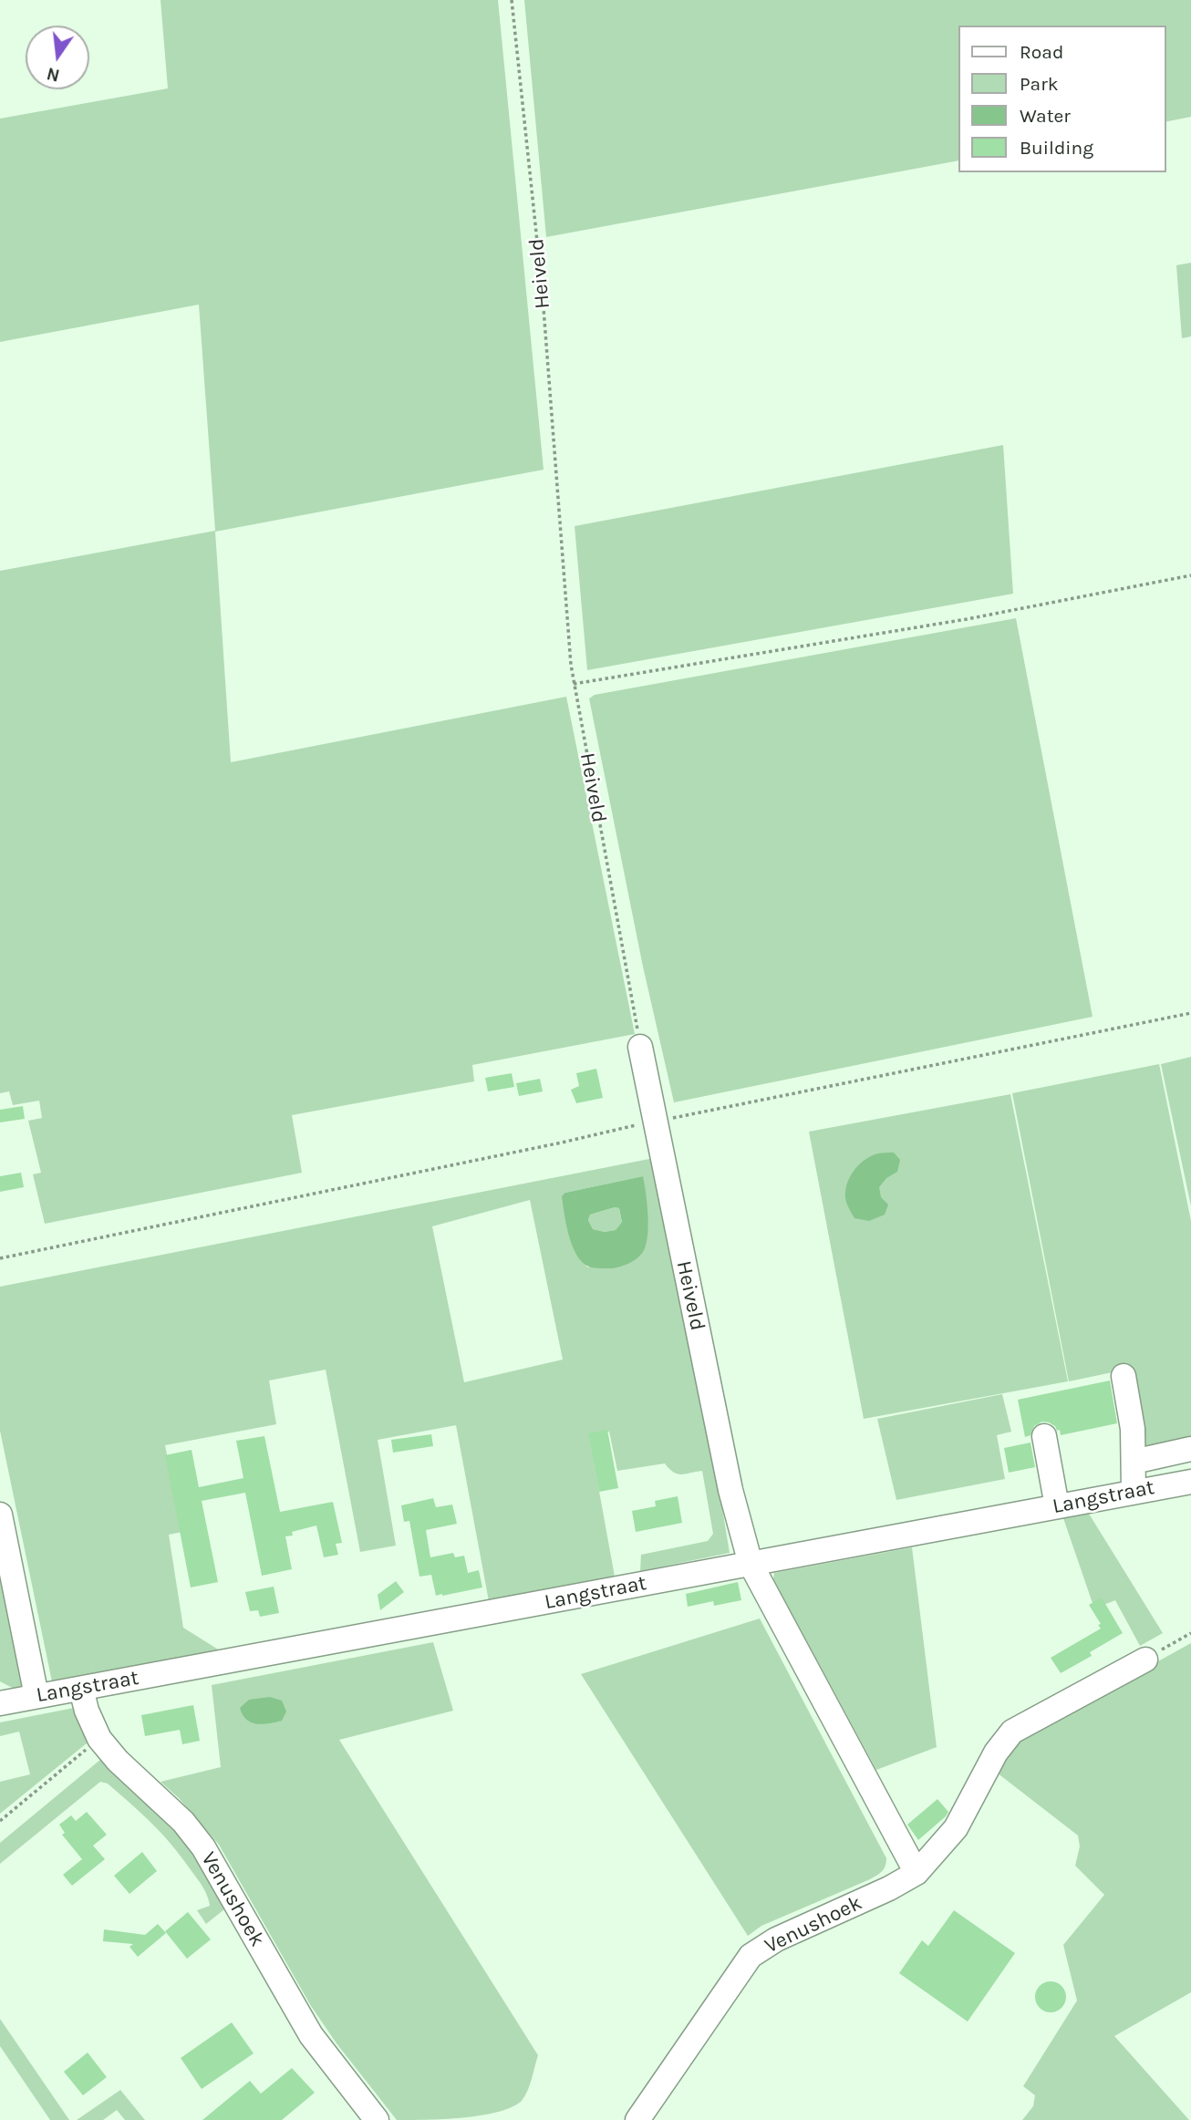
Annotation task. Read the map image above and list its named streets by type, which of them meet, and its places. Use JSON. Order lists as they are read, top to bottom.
{
  "streets": {
    "street": ["Heiveld", "Langstraat", "Venushoek"]
  },
  "crossings": [
    ["Heiveld", "Langstraat"],
    ["Langstraat", "Venushoek"]
  ],
  "legend": [
    "Road",
    "Park",
    "Water",
    "Building"
  ],
  "north": "bottom"
}
